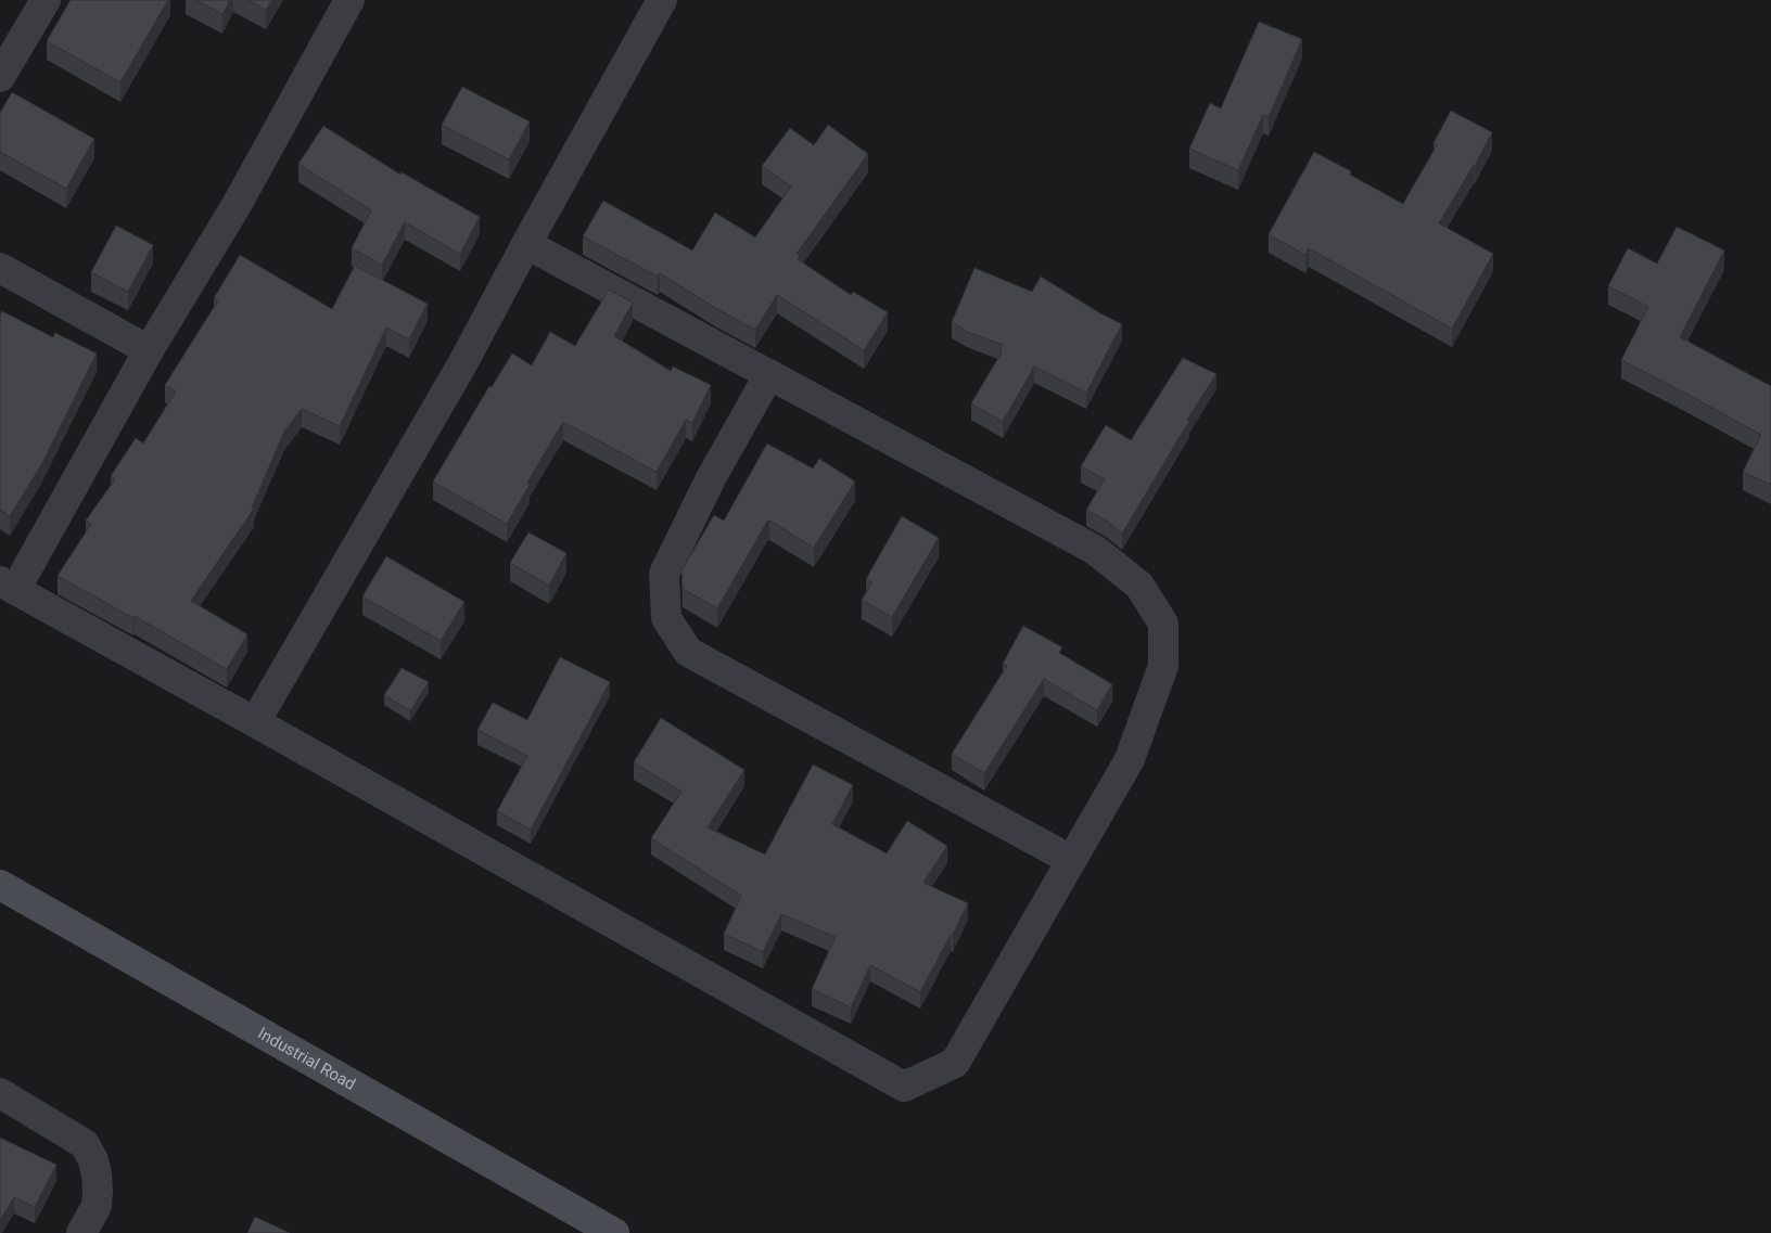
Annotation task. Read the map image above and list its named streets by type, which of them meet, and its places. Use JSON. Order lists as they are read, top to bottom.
{
  "streets": {
    "street": ["Industrial Road"]
  }
}
